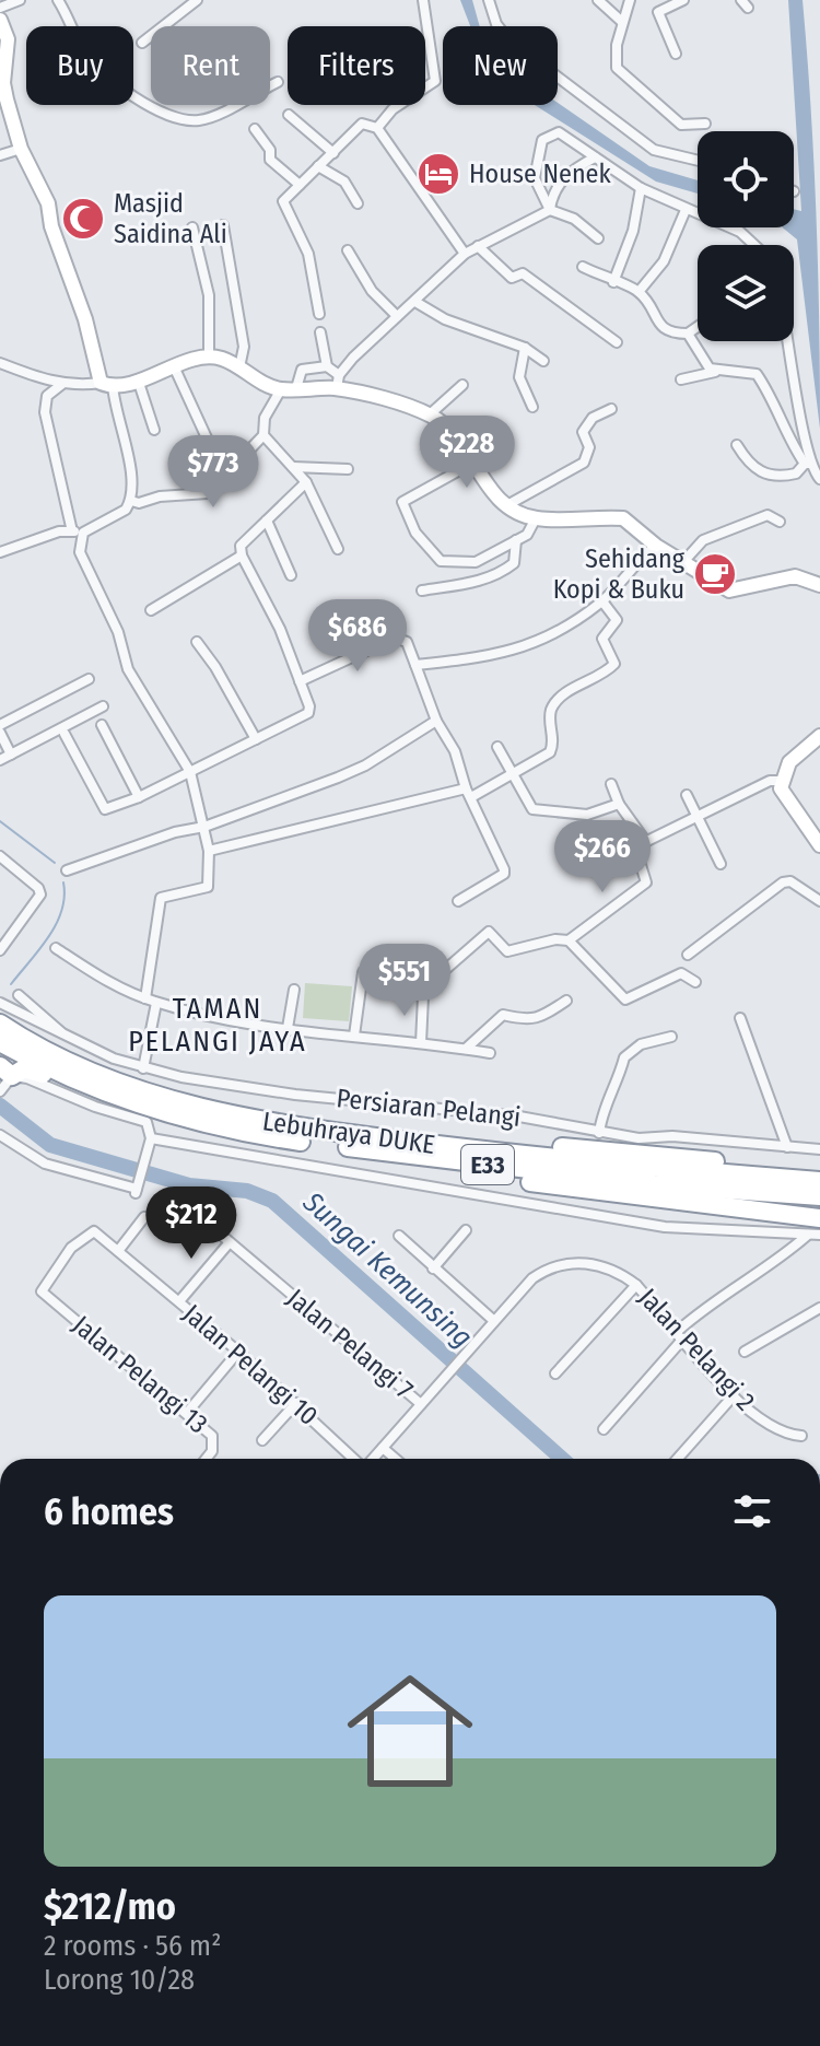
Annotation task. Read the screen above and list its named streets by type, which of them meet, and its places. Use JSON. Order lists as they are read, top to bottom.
{
  "streets": {
    "highway": ["Lebuhraya DUKE", "E33"],
    "street": [
      "Persiaran Pelangi",
      "Jalan Pelangi 7",
      "Jalan Pelangi 2",
      "Jalan Pelangi 10",
      "Jalan Pelangi 13"
    ]
  },
  "crossings": [
    ["Jalan Pelangi 7", "Jalan Pelangi 2"],
    ["Jalan Pelangi 10", "Jalan Pelangi 13"]
  ],
  "districts": ["TAMAN PELANGI JAYA"],
  "water": ["Sungai Kemunsing"],
  "places": {
    "hotel": ["House Nenek"],
    "mosque": ["Masjid Saidina Ali"],
    "cafe": ["Sehidang Kopi & Buku"]
  },
  "page": {
    "chip": [
      "Buy",
      "Rent",
      "Filters",
      "New"
    ],
    "price": [
      "$228",
      "$773",
      "$686",
      "$266",
      "$551",
      "$212"
    ],
    "heading": "6 homes",
    "list": [
      {
        "name": "$212/mo",
        "note": "2 rooms · 56 m² · Lorong 10/28"
      }
    ]
  }
}
